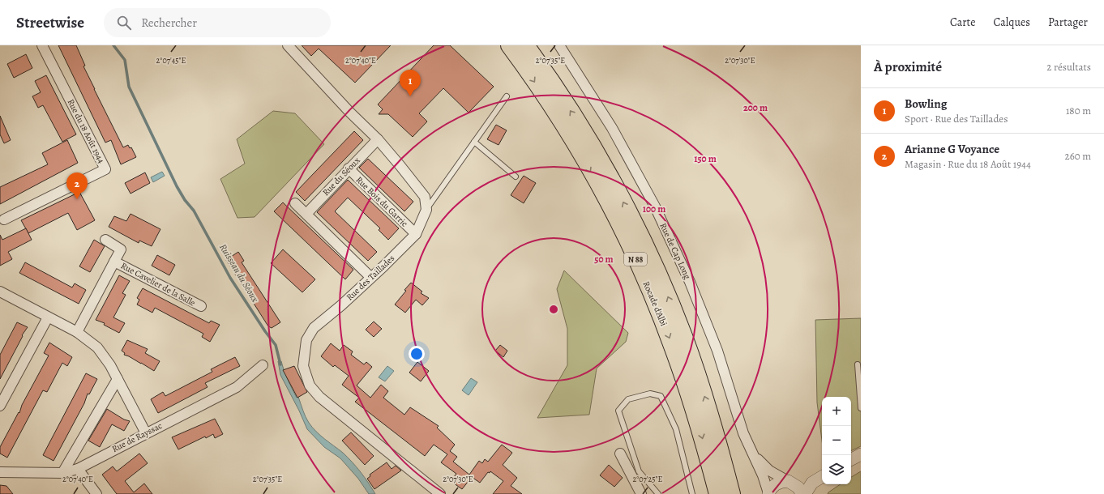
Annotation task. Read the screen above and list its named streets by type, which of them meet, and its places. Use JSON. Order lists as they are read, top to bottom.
{
  "streets": {
    "highway": ["N 88", "Rocade d'Albi"],
    "street": [
      "Rue du 18 Août 1944",
      "Rue du Séoux",
      "Rue Bois du Garric",
      "Rue de Cap Long",
      "Rue des Taillades",
      "Rue Cavelier de la Salle",
      "Rue de Rayssac"
    ]
  },
  "crossings": [
    ["Rue du Séoux", "Rue Bois du Garric"],
    ["Rue Bois du Garric", "Rue des Taillades"]
  ],
  "water": ["Ruisseau du Séoux"],
  "page": {
    "header": "Streetwise",
    "search": "Rechercher",
    "nav": ["Carte", "Calques", "Partager"],
    "heading": ["À proximité", "2 résultats"],
    "pins": ["1", "2"],
    "list": [
      {
        "mark": "1",
        "name": "Bowling",
        "note": "Sport · Rue des Taillades",
        "value": "180 m"
      },
      {
        "mark": "2",
        "name": "Arianne G Voyance",
        "note": "Magasin · Rue du 18 Août 1944",
        "value": "260 m"
      }
    ],
    "map_buttons": ["+", "−"]
  },
  "coordinates": [
    "2°07'45\"E",
    "2°07'40\"E",
    "2°07'35\"E",
    "2°07'30\"E",
    "2°07'25\"E"
  ],
  "rings": [
    "200 m",
    "150 m",
    "100 m",
    "50 m"
  ]
}
